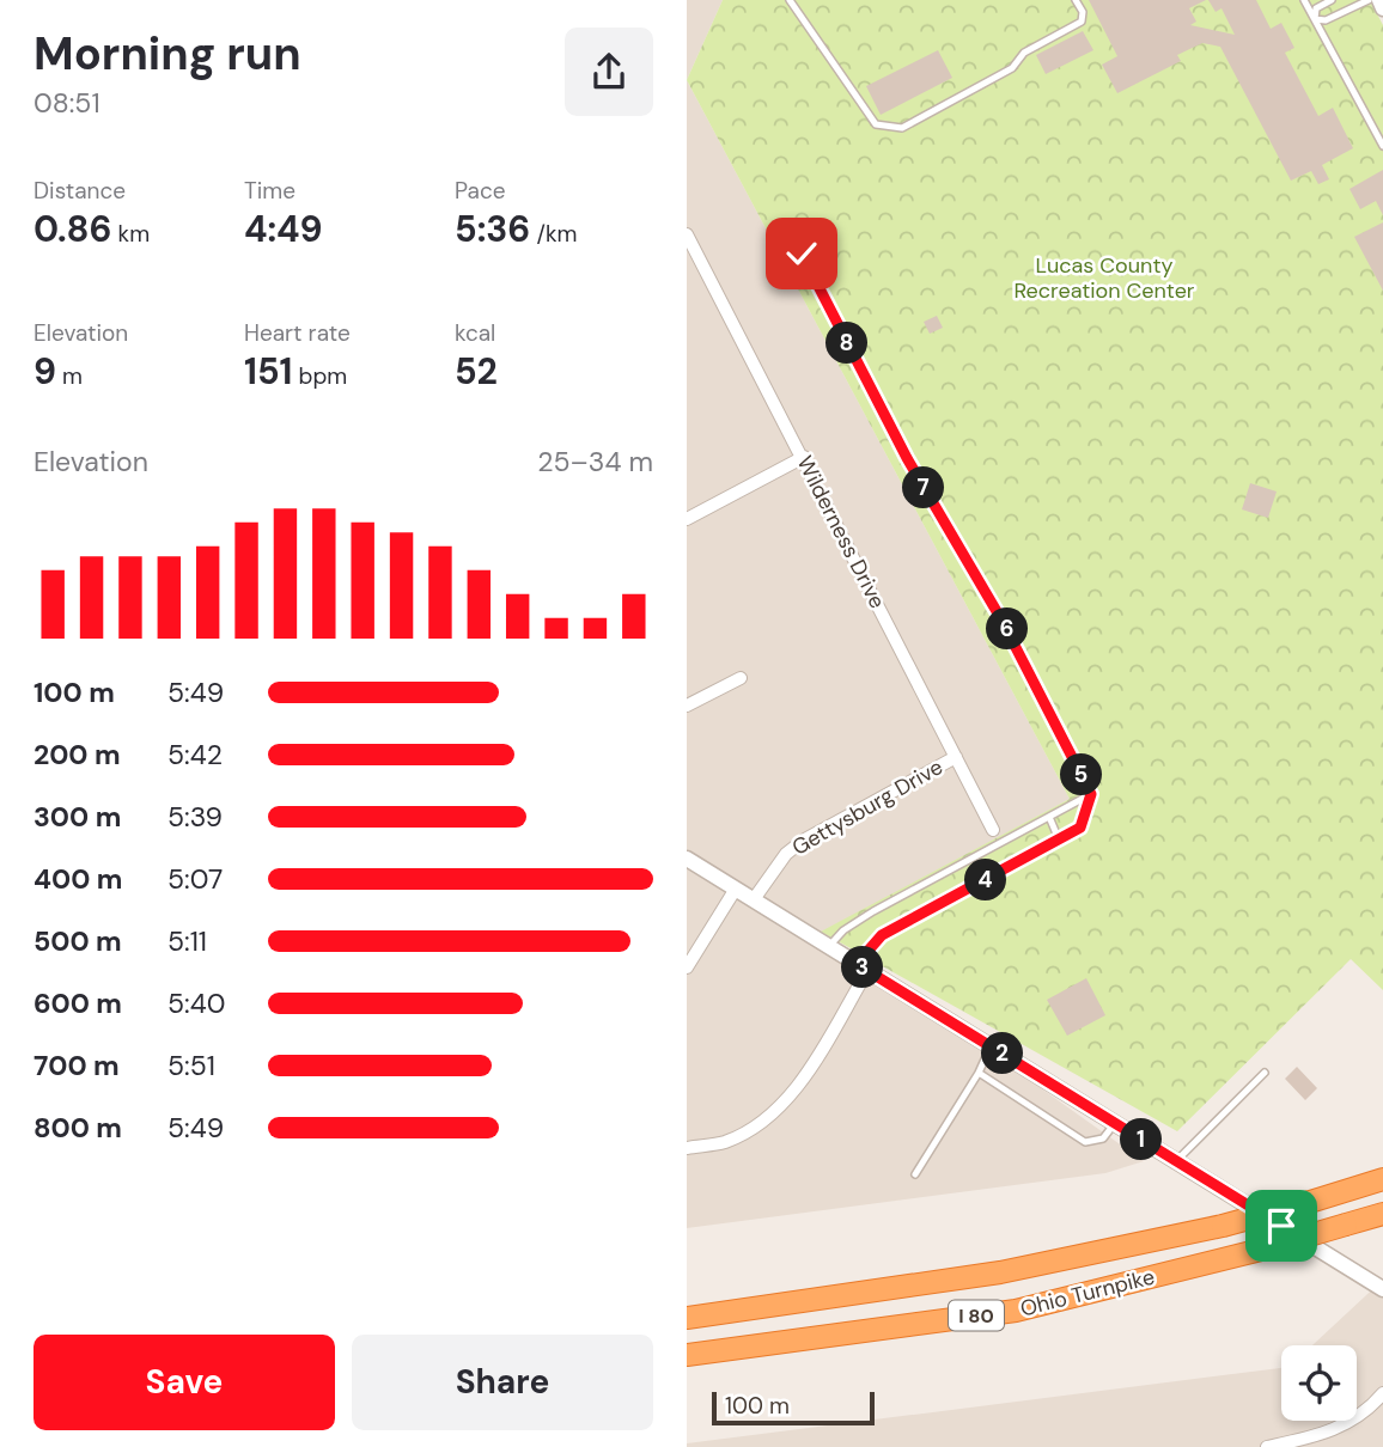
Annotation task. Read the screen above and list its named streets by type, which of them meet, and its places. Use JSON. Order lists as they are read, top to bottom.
{
  "streets": {
    "highway": ["Ohio Turnpike", "I 80"],
    "street": ["Wilderness Drive", "Gettysburg Drive"]
  },
  "crossings": [
    ["Wilderness Drive", "Gettysburg Drive"]
  ],
  "parks": ["Lucas County Recreation Center"],
  "scale_bar": "100 m",
  "page": {
    "heading": ["Morning run", "08:51"],
    "stats": [
      ["Distance", "0.86 km"],
      ["Time", "4:49"],
      ["Pace", "5:36 /km"],
      ["Elevation", "9 m"],
      ["Heart rate", "151 bpm"],
      ["kcal", "52"]
    ],
    "pins": [
      "8",
      "7",
      "6",
      "5",
      "4",
      "3",
      "2",
      "1"
    ],
    "chart": ["Elevation", "25–34 m"],
    "list": [
      {
        "name": "100 m",
        "note": "5:49"
      },
      {
        "name": "200 m",
        "note": "5:42"
      },
      {
        "name": "300 m",
        "note": "5:39"
      },
      {
        "name": "400 m",
        "note": "5:07"
      },
      {
        "name": "500 m",
        "note": "5:11"
      },
      {
        "name": "600 m",
        "note": "5:40"
      },
      {
        "name": "700 m",
        "note": "5:51"
      },
      {
        "name": "800 m",
        "note": "5:49"
      }
    ],
    "buttons": ["Save", "Share"],
    "scale": "100 m"
  }
}
